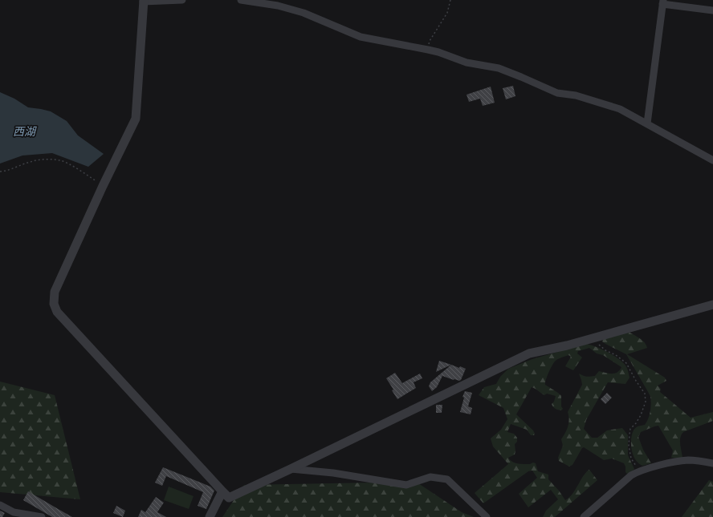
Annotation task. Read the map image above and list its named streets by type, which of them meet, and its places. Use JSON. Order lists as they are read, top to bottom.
{
  "water": ["西湖"]
}
